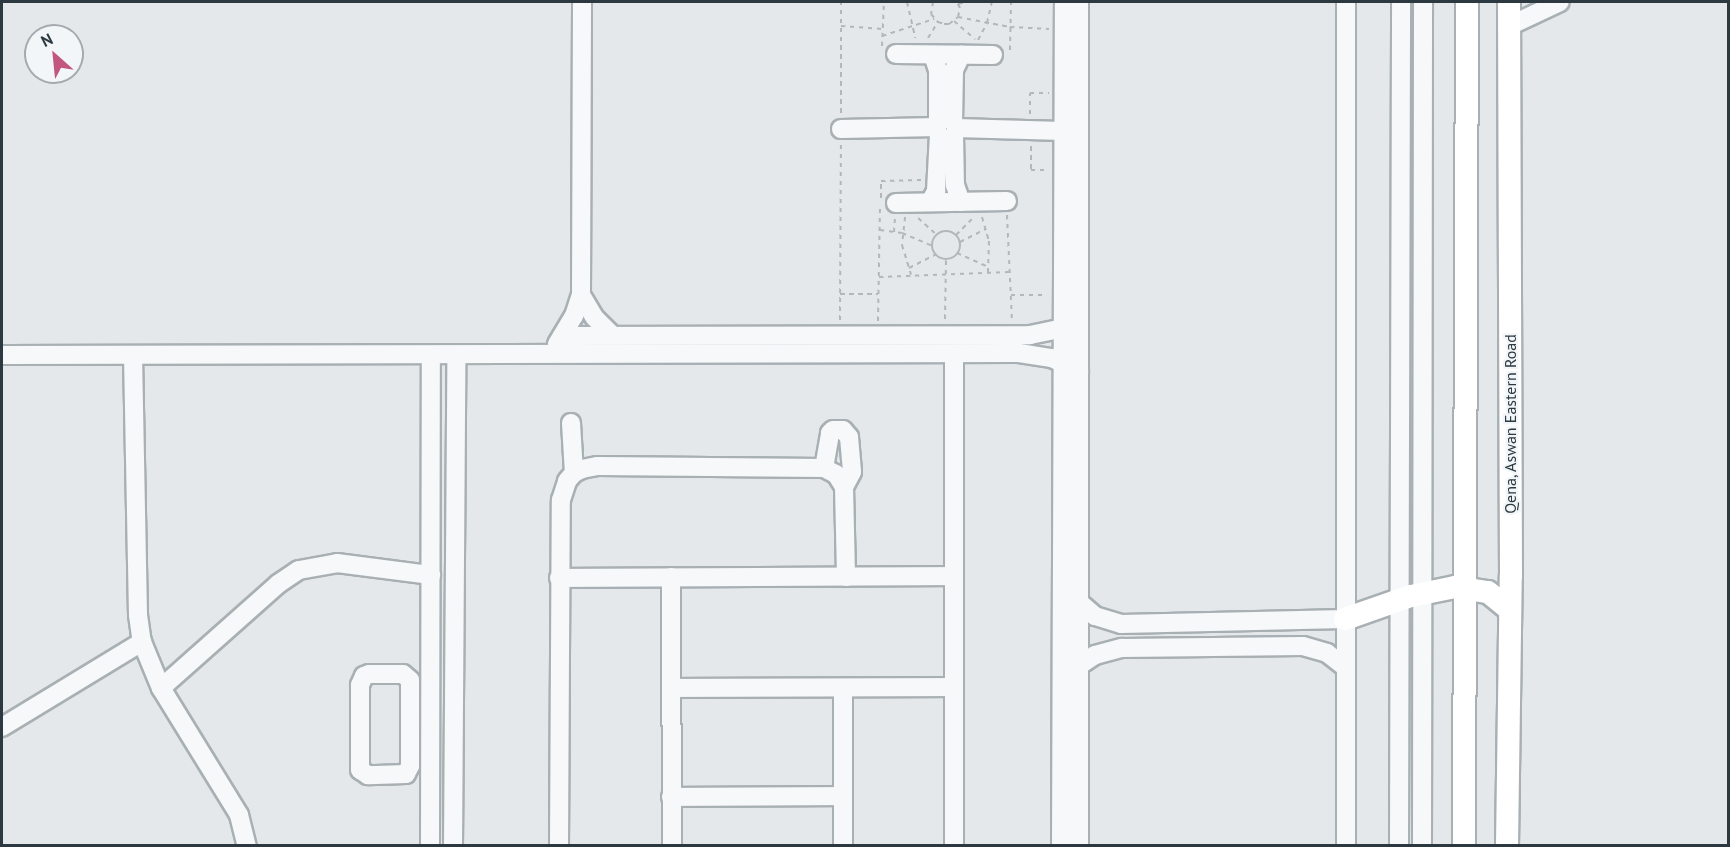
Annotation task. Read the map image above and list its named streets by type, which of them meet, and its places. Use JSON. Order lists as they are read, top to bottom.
{
  "streets": {
    "main road": ["Qena, Aswan Eastern Road"]
  },
  "north": "top left"
}
